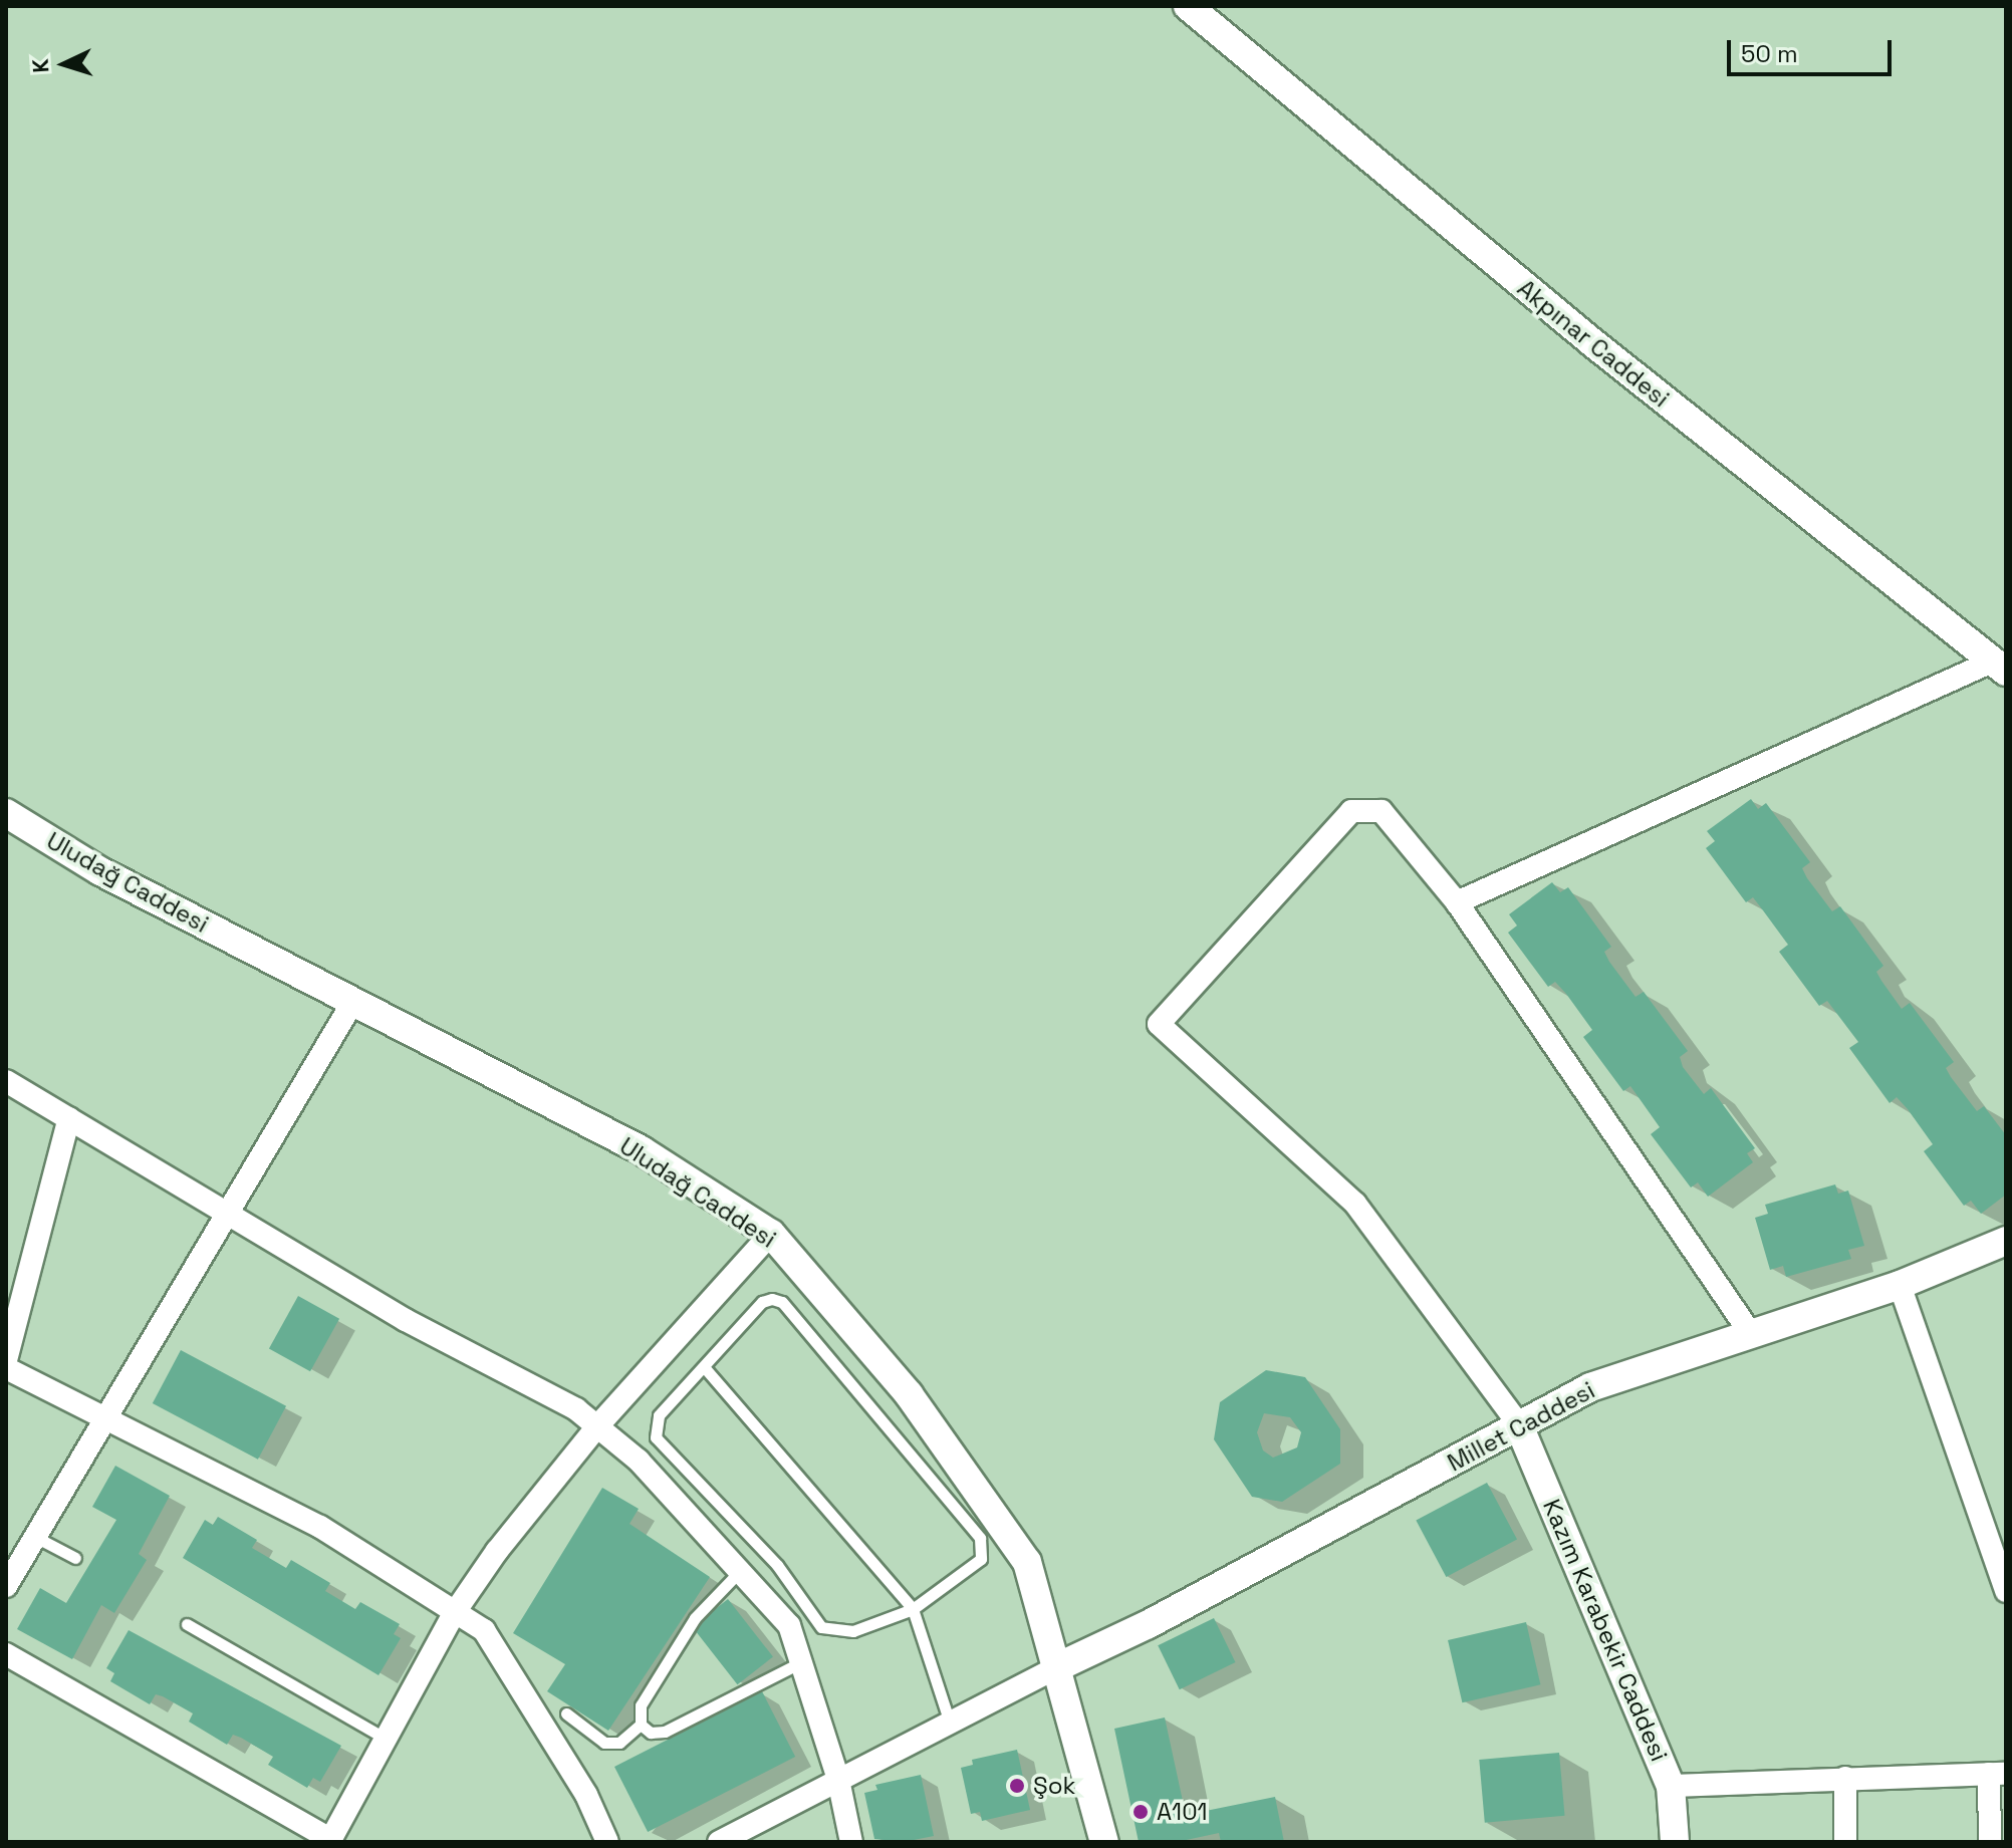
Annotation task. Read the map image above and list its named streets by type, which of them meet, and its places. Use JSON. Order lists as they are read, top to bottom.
{
  "streets": {
    "street": [
      "Akpınar Caddesi",
      "Uludağ Caddesi",
      "Millet Caddesi",
      "Kazım Karabekir Caddesi"
    ]
  },
  "crossings": [
    ["Uludağ Caddesi", "Millet Caddesi"],
    ["Millet Caddesi", "Kazım Karabekir Caddesi"]
  ],
  "places": ["Şok", "A101"],
  "scale_bar": "50 m",
  "north": "left"
}
